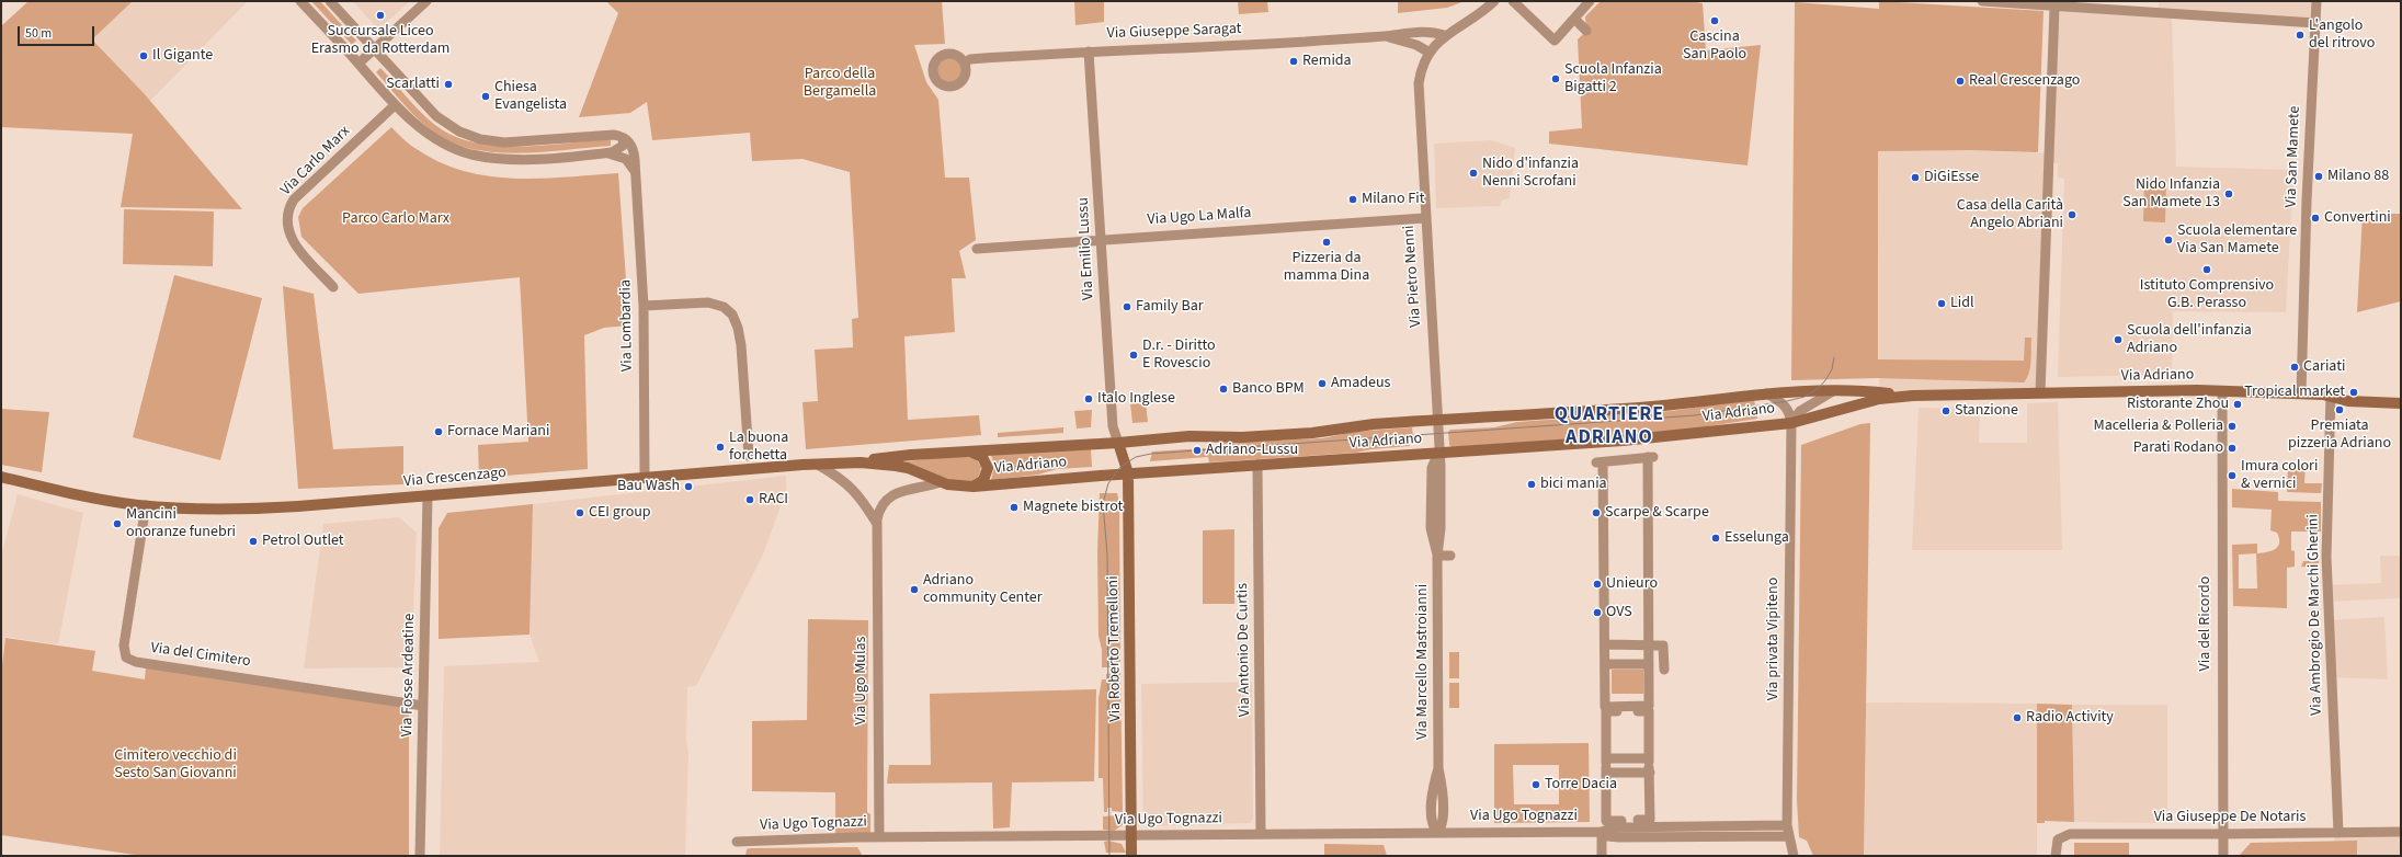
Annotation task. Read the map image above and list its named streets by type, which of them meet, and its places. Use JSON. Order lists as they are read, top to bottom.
{
  "streets": {
    "street": [
      "Via Giuseppe Saragat",
      "Via San Mamete",
      "Via Carlo Marx",
      "Via Ugo La Malfa",
      "Via Emilio Lussu",
      "Via Pietro Nenni",
      "Via Lombardia",
      "Via Adriano",
      "Via Crescenzago",
      "Via Ambrogio De Marchi Gherini",
      "Via del Ricordo",
      "Via privata Vipiteno",
      "Via Roberto Tremelloni",
      "Via Antonio De Curtis",
      "Via del Cimitero",
      "Via Marcello Mastroianni",
      "Via Fosse Ardeatine",
      "Via Ugo Mulas",
      "Via Ugo Tognazzi",
      "Via Giuseppe De Notaris"
    ]
  },
  "crossings": [
    ["Via Giuseppe Saragat", "Via Emilio Lussu"],
    ["Via Giuseppe Saragat", "Via Pietro Nenni"],
    ["Via San Mamete", "Via Adriano"],
    ["Via Ugo La Malfa", "Via Emilio Lussu"],
    ["Via Ugo La Malfa", "Via Pietro Nenni"],
    ["Via Emilio Lussu", "Via Adriano"],
    ["Via Emilio Lussu", "Via Roberto Tremelloni"],
    ["Via Pietro Nenni", "Via Adriano"],
    ["Via Pietro Nenni", "Via Marcello Mastroianni"],
    ["Via Lombardia", "Via Crescenzago"],
    ["Via Adriano", "Via Crescenzago"],
    ["Via Adriano", "Via Ambrogio De Marchi Gherini"],
    ["Via Adriano", "Via del Ricordo"],
    ["Via Adriano", "Via privata Vipiteno"],
    ["Via Adriano", "Via Roberto Tremelloni"],
    ["Via Adriano", "Via Antonio De Curtis"],
    ["Via Adriano", "Via Marcello Mastroianni"],
    ["Via Adriano", "Via Ugo Mulas"],
    ["Via Crescenzago", "Via del Cimitero"],
    ["Via Crescenzago", "Via Fosse Ardeatine"],
    ["Via Ambrogio De Marchi Gherini", "Via Giuseppe De Notaris"],
    ["Via del Ricordo", "Via Giuseppe De Notaris"],
    ["Via privata Vipiteno", "Via Ugo Tognazzi"],
    ["Via Roberto Tremelloni", "Via Ugo Tognazzi"],
    ["Via Antonio De Curtis", "Via Ugo Tognazzi"],
    ["Via del Cimitero", "Via Fosse Ardeatine"],
    ["Via Marcello Mastroianni", "Via Ugo Tognazzi"],
    ["Via Ugo Mulas", "Via Ugo Tognazzi"]
  ],
  "districts": ["QUARTIERE ADRIANO"],
  "parks": ["Parco della Bergamella", "Parco Carlo Marx", "Cimitero vecchio di Sesto San Giovanni"],
  "places": [
    "Succursale Liceo Erasmo da Rotterdam",
    "Cascina San Paolo",
    "L'angolo del ritrovo",
    "Il Gigante",
    "Remida",
    "Scuola Infanzia Bigatti 2",
    "Real Crescenzago",
    "Scarlatti",
    "Chiesa Evangelista",
    "Nido d'infanzia Nenni Scrofani",
    "Milano 88",
    "DiGiEsse",
    "Nido Infanzia San Mamete 13",
    "Milano Fit",
    "Casa della Carità Angelo Abriani",
    "Convertini",
    "Scuola elementare Via San Mamete",
    "Pizzeria da mamma Dina",
    "Istituto Comprensivo G.B. Perasso",
    "Lidl",
    "Family Bar",
    "Scuola dell'infanzia Adriano",
    "D.r. - Diritto E Rovescio",
    "Cariati",
    "Amadeus",
    "Banco BPM",
    "Tropical market",
    "Italo Inglese",
    "Ristorante Zhou",
    "Premiata pizzeria Adriano",
    "Stanzione",
    "Macelleria & Polleria",
    "Fornace Mariani",
    "La buona forchetta",
    "Parati Rodano",
    "Adriano-Lussu",
    "Imura colori & vernici",
    "bici mania",
    "Bau Wash",
    "RACI",
    "Magnete bistrot",
    "CEI group",
    "Scarpe & Scarpe",
    "Mancini onoranze funebri",
    "Esselunga",
    "Petrol Outlet",
    "Unieuro",
    "Adriano community Center",
    "OVS",
    "Radio Activity",
    "Torre Dacia"
  ],
  "scale_bar": "50 m"
}
